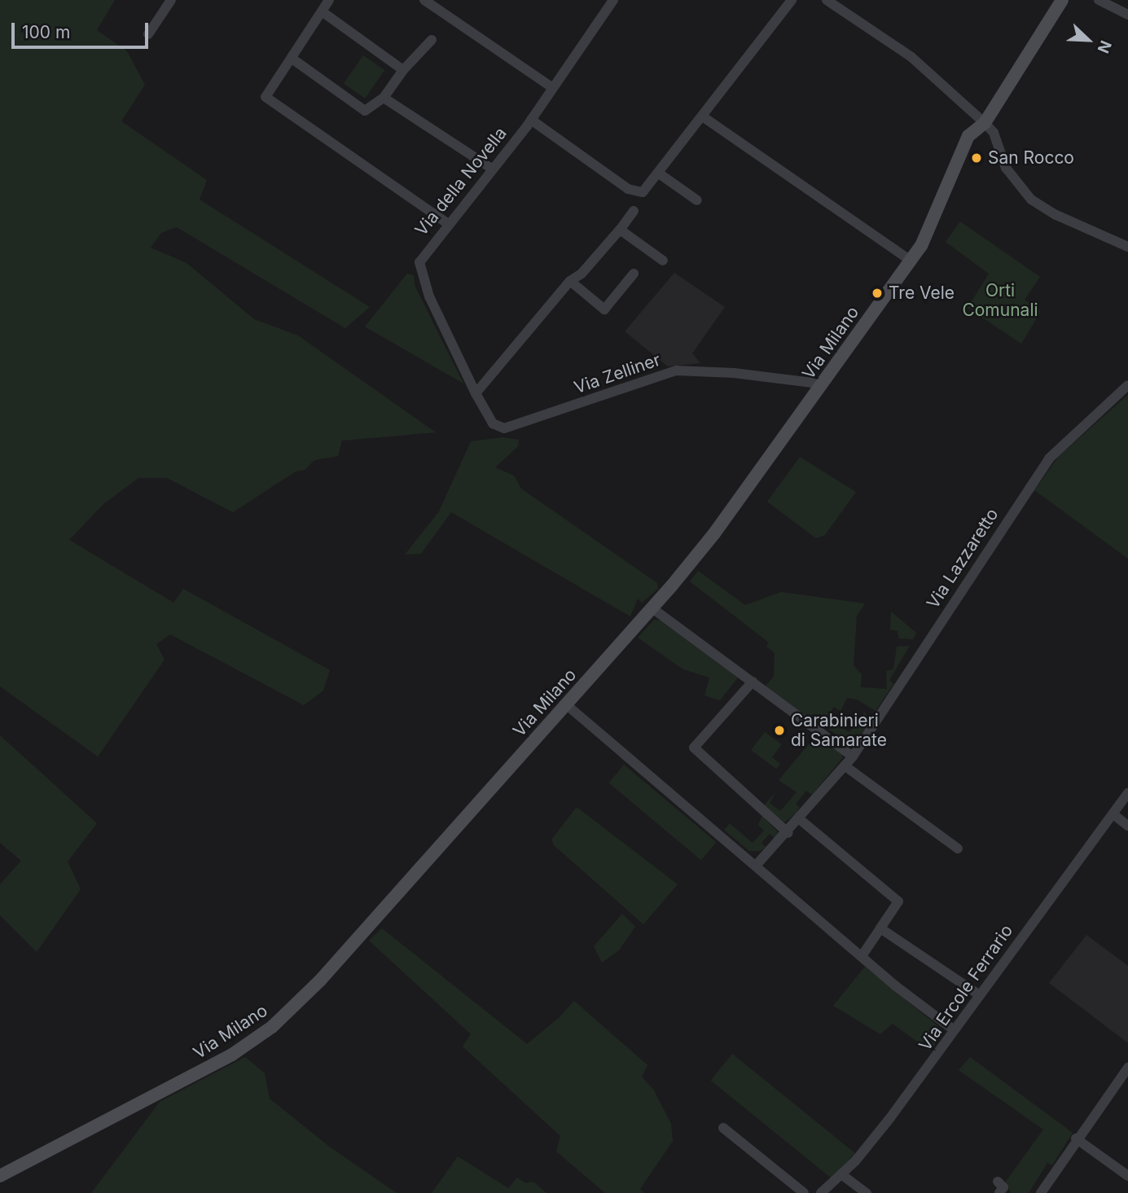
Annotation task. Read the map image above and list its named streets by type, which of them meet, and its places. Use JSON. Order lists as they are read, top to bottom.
{
  "streets": {
    "street": [
      "Via della Novella",
      "Via Milano",
      "Via Zelliner",
      "Via Lazzaretto",
      "Via Ercole Ferrario"
    ]
  },
  "crossings": [
    ["Via della Novella", "Via Zelliner"],
    ["Via Milano", "Via Zelliner"]
  ],
  "parks": ["Orti Comunali"],
  "places": ["San Rocco", "Tre Vele", "Carabinieri di Samarate"],
  "scale_bar": "100 m",
  "north": "bottom right"
}
